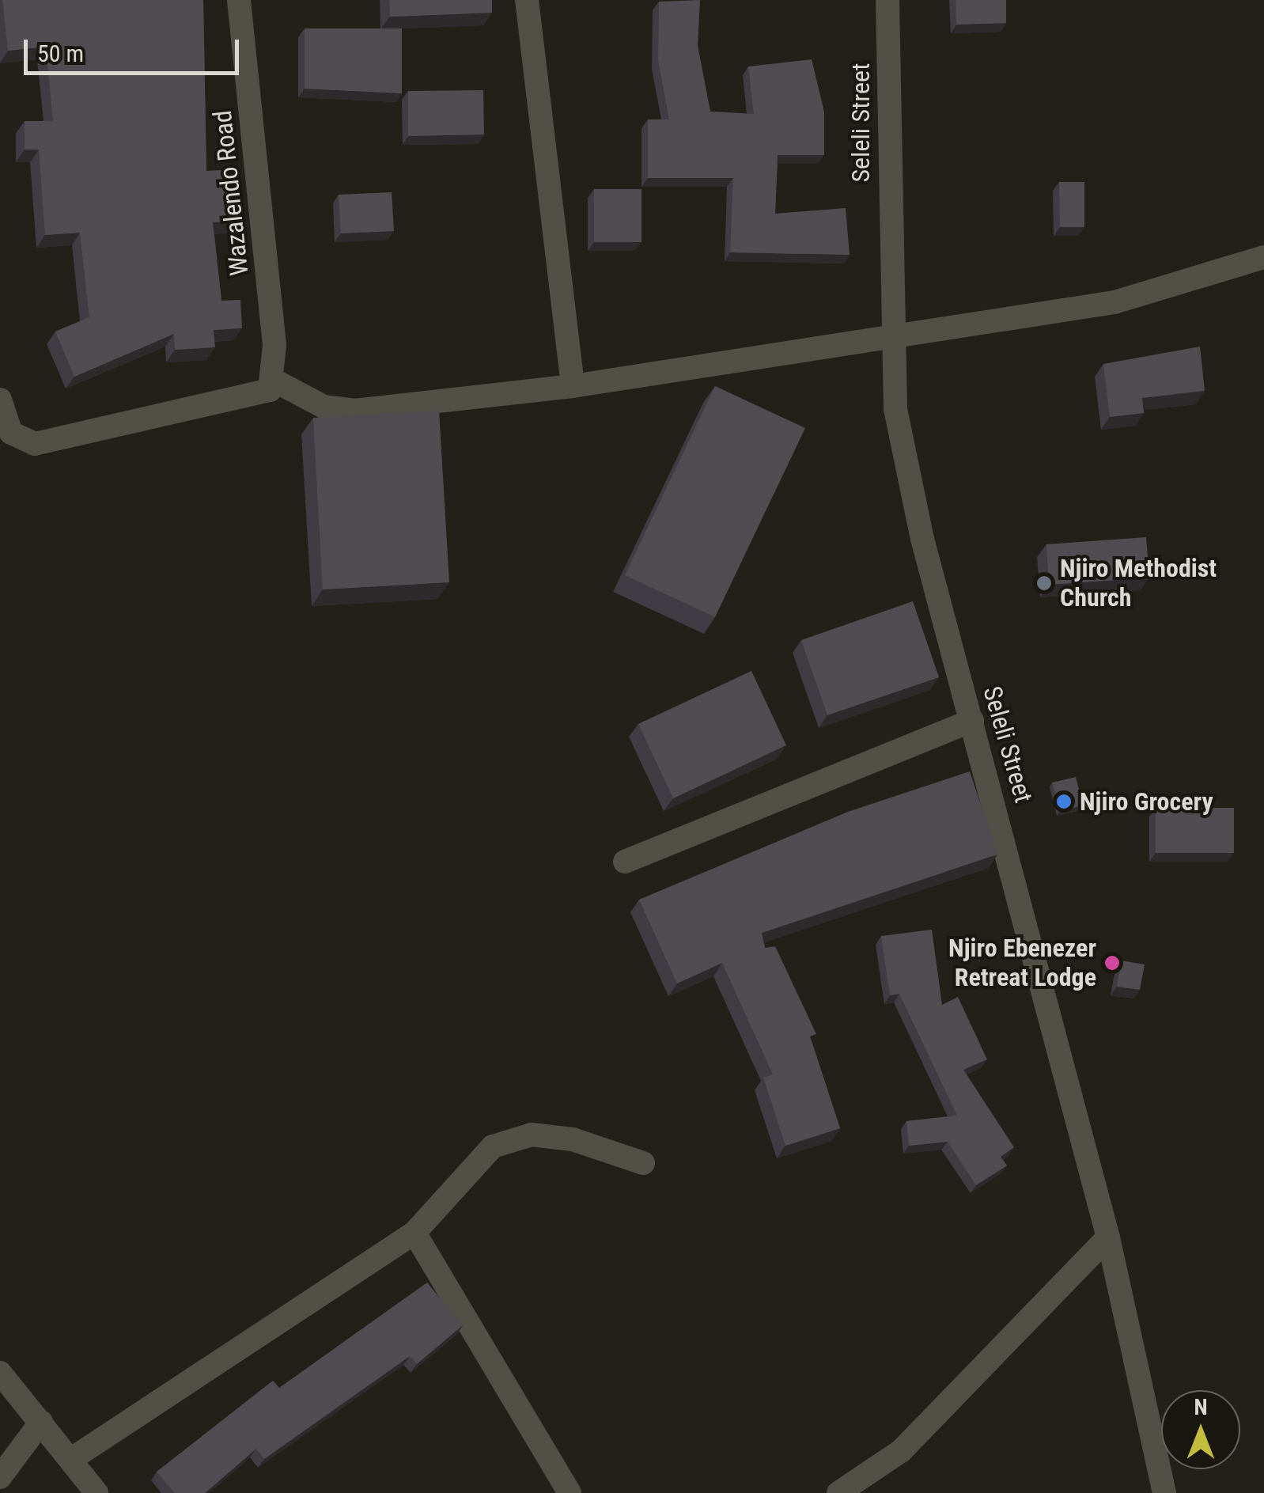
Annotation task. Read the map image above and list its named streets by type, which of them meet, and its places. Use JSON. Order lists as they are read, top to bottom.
{
  "streets": {
    "street": ["Seleli Street", "Wazalendo Road"]
  },
  "places": ["Njiro Methodist Church", "Njiro Grocery", "Njiro Ebenezer Retreat Lodge"],
  "scale_bar": "50 m",
  "north": "top"
}
